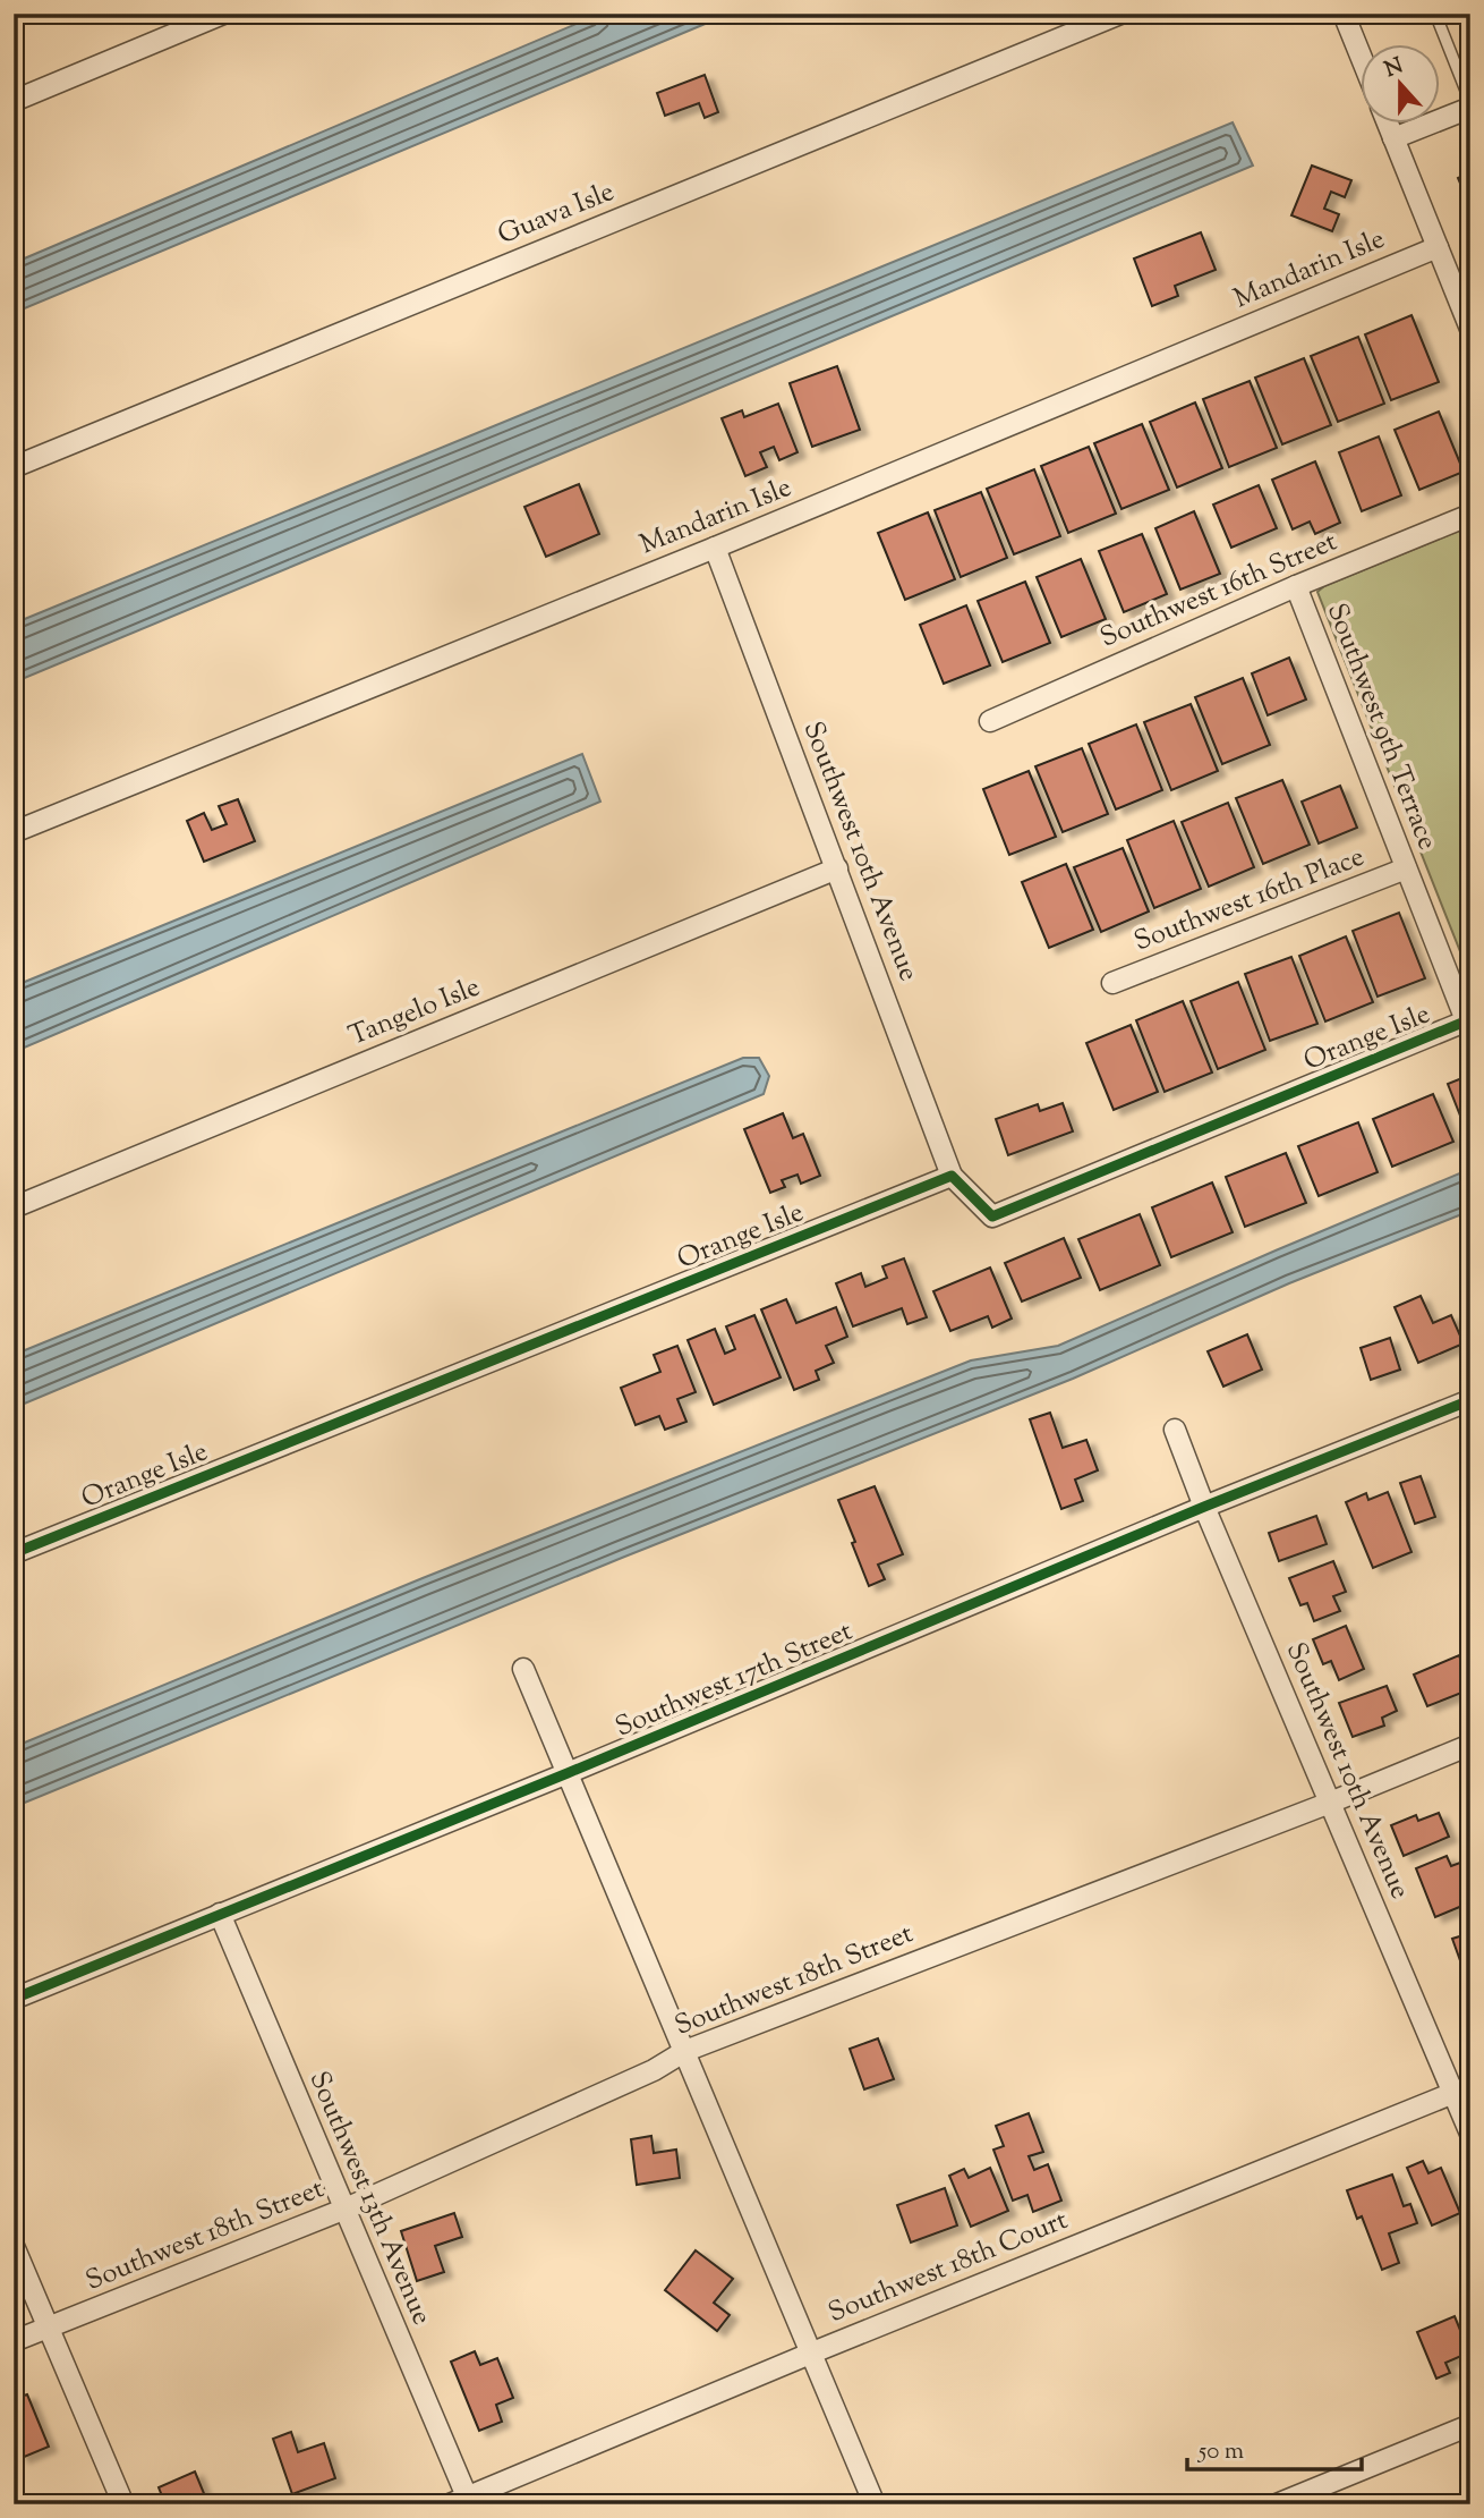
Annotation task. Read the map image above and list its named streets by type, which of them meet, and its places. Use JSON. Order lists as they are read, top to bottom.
{
  "streets": {
    "street": [
      "Guava Isle",
      "Mandarin Isle",
      "Southwest 16th Street",
      "Southwest 9th Terrace",
      "Southwest 10th Avenue",
      "Southwest 16th Place",
      "Tangelo Isle",
      "Orange Isle",
      "Southwest 17th Street",
      "Southwest 18th Street",
      "Southwest 13th Avenue",
      "Southwest 18th Court"
    ]
  },
  "crossings": [
    ["Mandarin Isle", "Southwest 10th Avenue"],
    ["Southwest 16th Street", "Southwest 9th Terrace"],
    ["Southwest 9th Terrace", "Southwest 16th Place"],
    ["Southwest 9th Terrace", "Orange Isle"],
    ["Southwest 10th Avenue", "Tangelo Isle"],
    ["Southwest 10th Avenue", "Orange Isle"],
    ["Southwest 10th Avenue", "Southwest 17th Street"],
    ["Southwest 10th Avenue", "Southwest 18th Street"],
    ["Southwest 10th Avenue", "Southwest 18th Court"],
    ["Southwest 17th Street", "Southwest 13th Avenue"],
    ["Southwest 18th Street", "Southwest 13th Avenue"],
    ["Southwest 13th Avenue", "Southwest 18th Court"]
  ],
  "scale_bar": "50 m",
  "north": "top"
}
